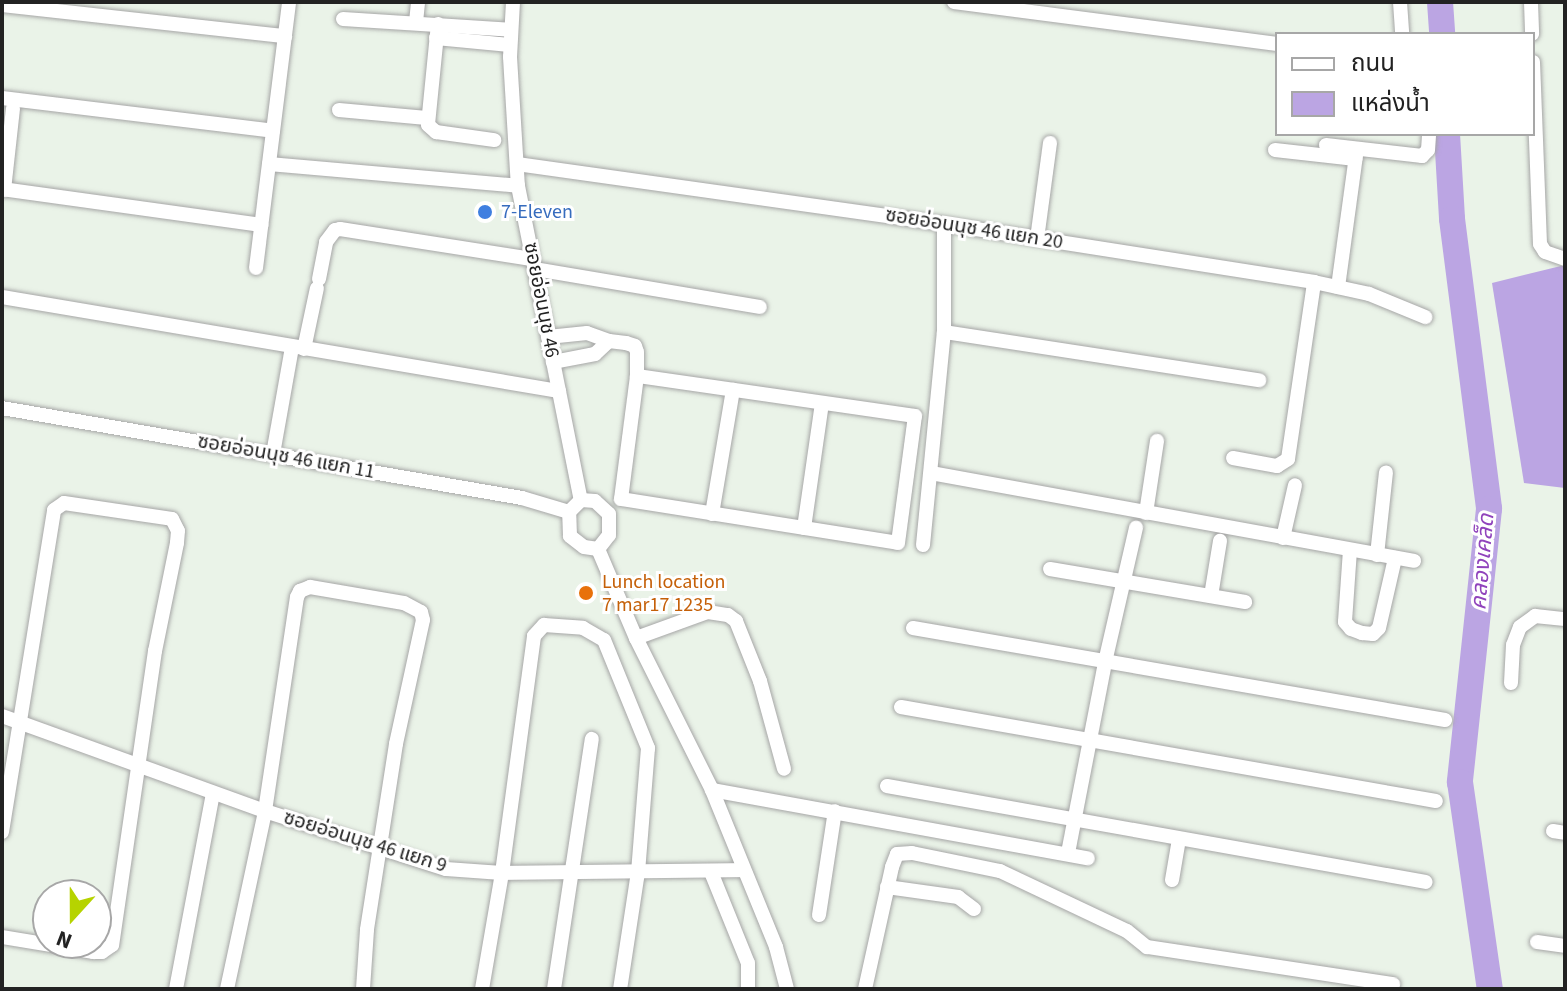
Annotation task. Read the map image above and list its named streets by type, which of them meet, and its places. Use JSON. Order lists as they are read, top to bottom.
{
  "streets": {
    "street": [
      "ซอยอ่อนนุช 46 แยก 20",
      "ซอยอ่อนนุช 46",
      "ซอยอ่อนนุช 46 แยก 11",
      "ซอยอ่อนนุช 46 แยก 9"
    ]
  },
  "crossings": [
    ["ซอยอ่อนนุช 46 แยก 20", "ซอยอ่อนนุช 46"],
    ["ซอยอ่อนนุช 46", "ซอยอ่อนนุช 46 แยก 11"]
  ],
  "water": ["คลองเคล็ด"],
  "places": ["7-Eleven", "Lunch location 7 mar17 1235"],
  "legend": ["ถนน", "แหล่งน้ำ"],
  "north": "bottom"
}
